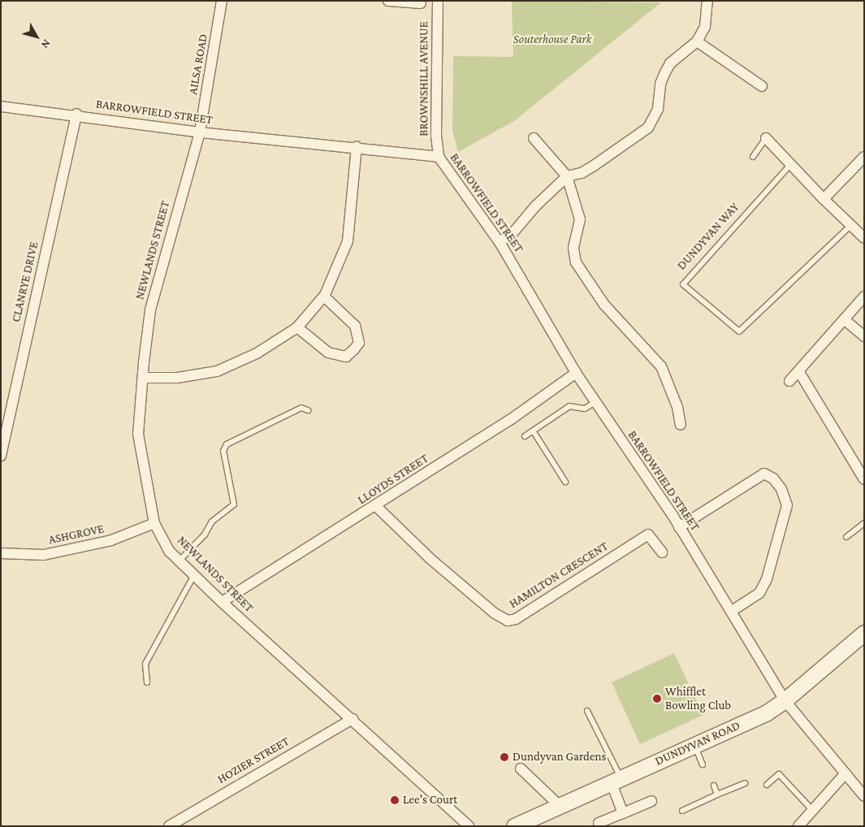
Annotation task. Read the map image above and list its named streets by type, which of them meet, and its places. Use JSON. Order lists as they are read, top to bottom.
{
  "streets": {
    "main road": ["DUNDYVAN ROAD"],
    "street": [
      "AILSA ROAD",
      "BROWNSHILL AVENUE",
      "BARROWFIELD STREET",
      "NEWLANDS STREET",
      "CLANRYE DRIVE",
      "LLOYDS STREET",
      "ASHGROVE",
      "HAMILTON CRESCENT",
      "HOZIER STREET"
    ],
    "lane": ["DUNDYVAN WAY"]
  },
  "crossings": [
    ["AILSA ROAD", "BARROWFIELD STREET"],
    ["AILSA ROAD", "NEWLANDS STREET"],
    ["BROWNSHILL AVENUE", "BARROWFIELD STREET"],
    ["BARROWFIELD STREET", "NEWLANDS STREET"],
    ["BARROWFIELD STREET", "CLANRYE DRIVE"],
    ["BARROWFIELD STREET", "LLOYDS STREET"],
    ["BARROWFIELD STREET", "DUNDYVAN ROAD"],
    ["NEWLANDS STREET", "LLOYDS STREET"],
    ["NEWLANDS STREET", "ASHGROVE"],
    ["NEWLANDS STREET", "HOZIER STREET"],
    ["LLOYDS STREET", "HAMILTON CRESCENT"]
  ],
  "parks": ["Souterhouse Park"],
  "places": ["Whifflet Bowling Club", "Dundyvan Gardens", "Lee's Court"],
  "north": "bottom right"
}
